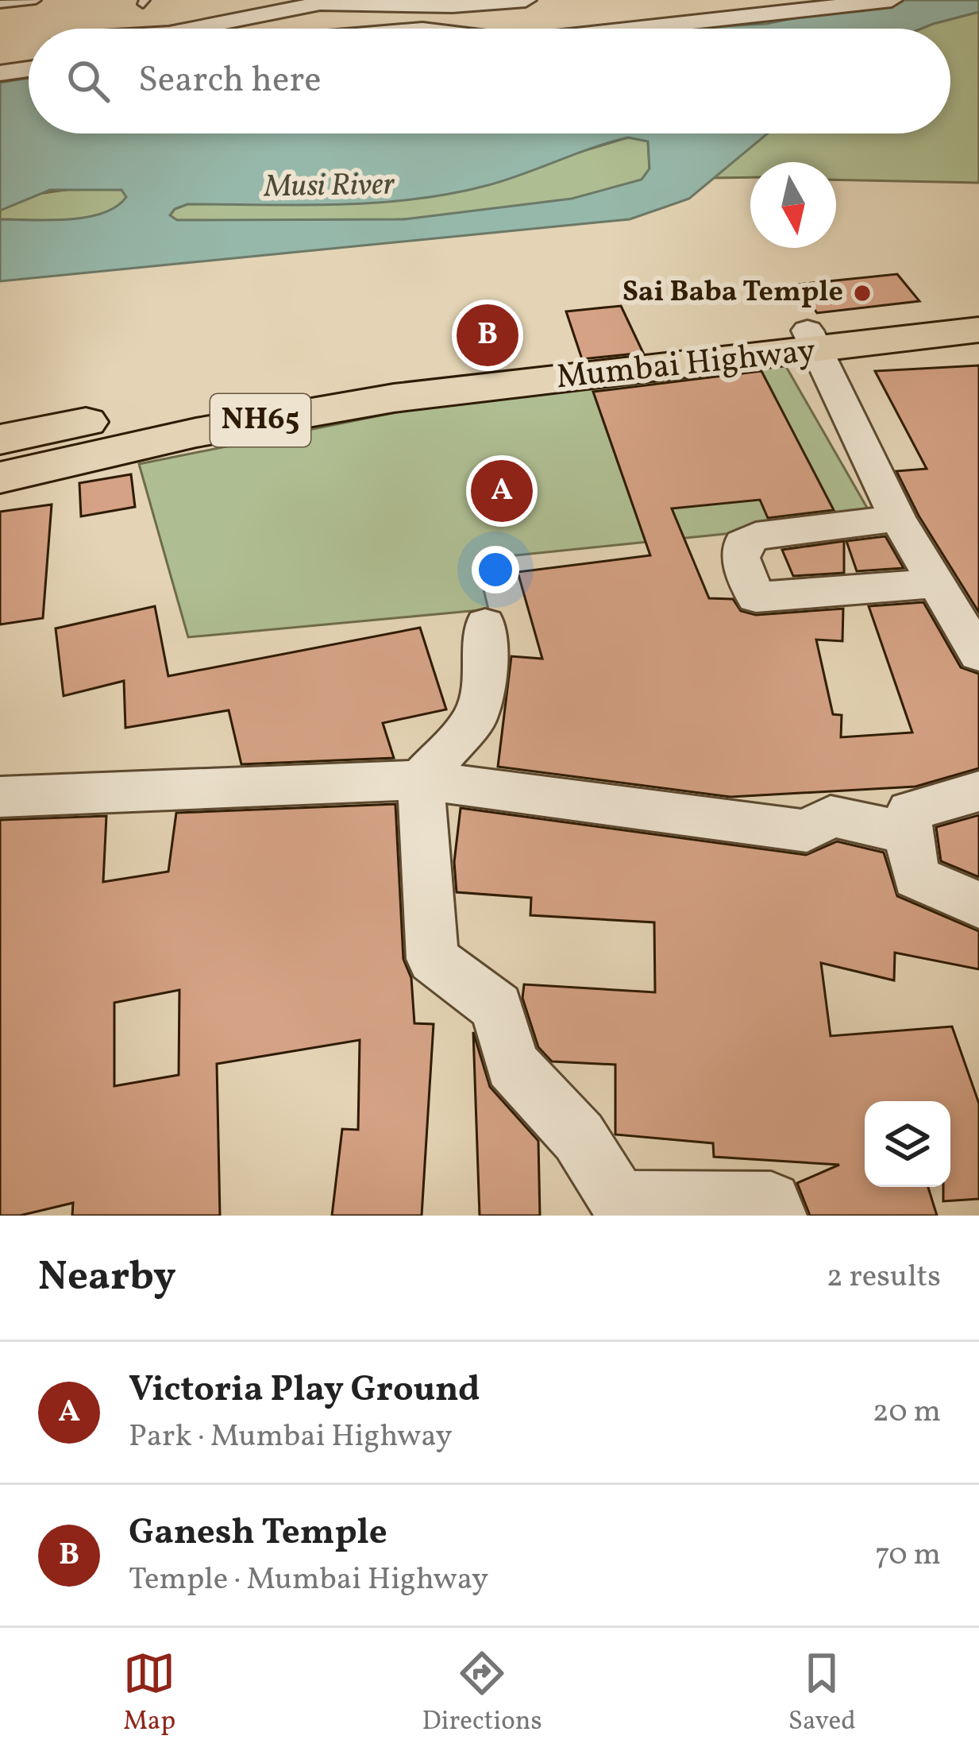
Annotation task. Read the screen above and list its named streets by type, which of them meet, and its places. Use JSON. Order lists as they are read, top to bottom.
{
  "streets": {
    "highway": ["Mumbai Highway", "NH65"]
  },
  "crossings": [
    ["Mumbai Highway", "NH65"]
  ],
  "water": ["Musi River"],
  "places": ["Sai Baba Temple"],
  "north": "bottom",
  "page": {
    "search": "Search here",
    "pins": ["B", "A"],
    "heading": ["Nearby", "2 results"],
    "list": [
      {
        "mark": "A",
        "name": "Victoria Play Ground",
        "note": "Park · Mumbai Highway",
        "value": "20 m"
      },
      {
        "mark": "B",
        "name": "Ganesh Temple",
        "note": "Temple · Mumbai Highway",
        "value": "70 m"
      }
    ],
    "nav": ["Map", "Directions", "Saved"]
  }
}
